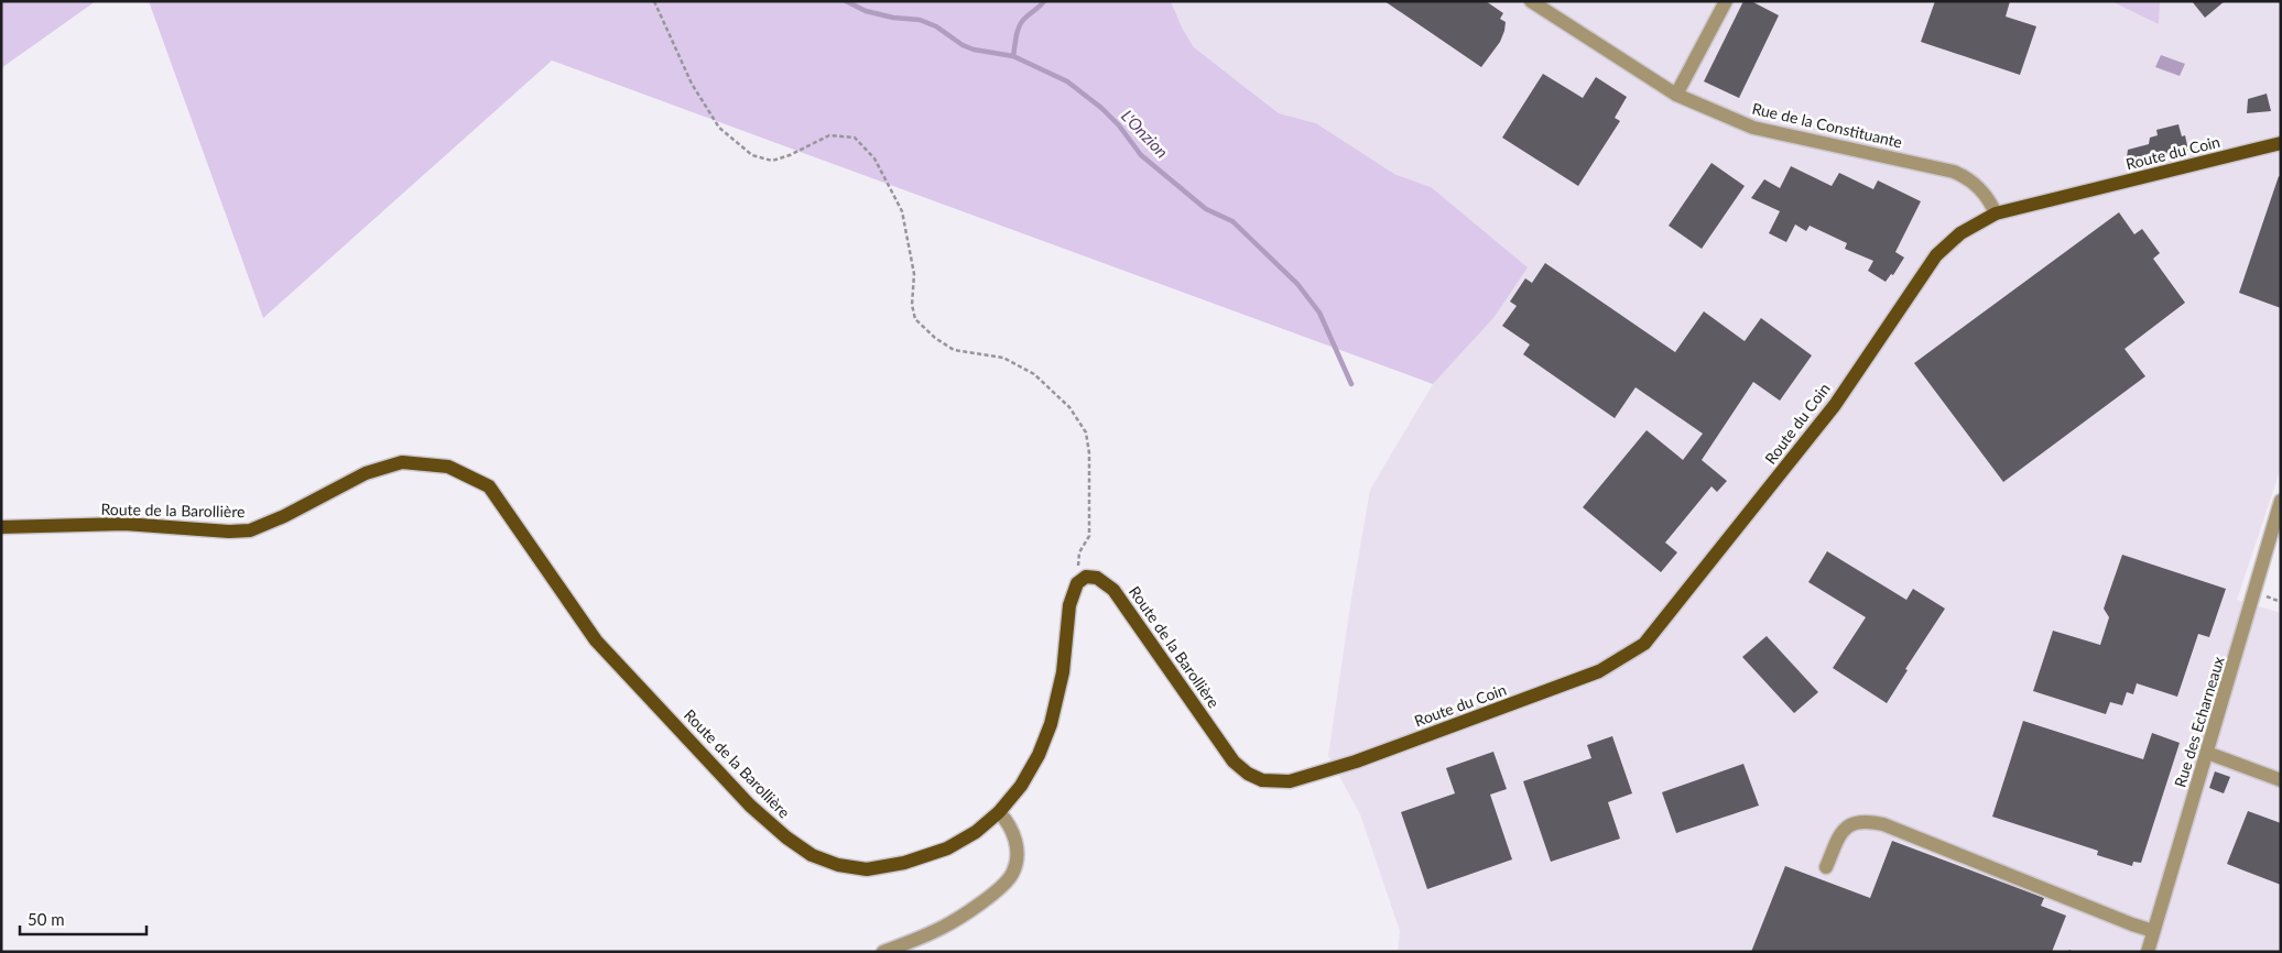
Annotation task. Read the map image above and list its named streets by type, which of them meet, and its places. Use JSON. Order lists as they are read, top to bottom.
{
  "streets": {
    "main road": ["Route du Coin", "Route de la Barollière"],
    "street": ["Rue de la Constituante", "Rue des Echarneaux"]
  },
  "crossings": [
    ["Rue de la Constituante", "Route du Coin"],
    ["Route du Coin", "Route de la Barollière"]
  ],
  "water": ["L'Onzion"],
  "scale_bar": "50 m"
}
